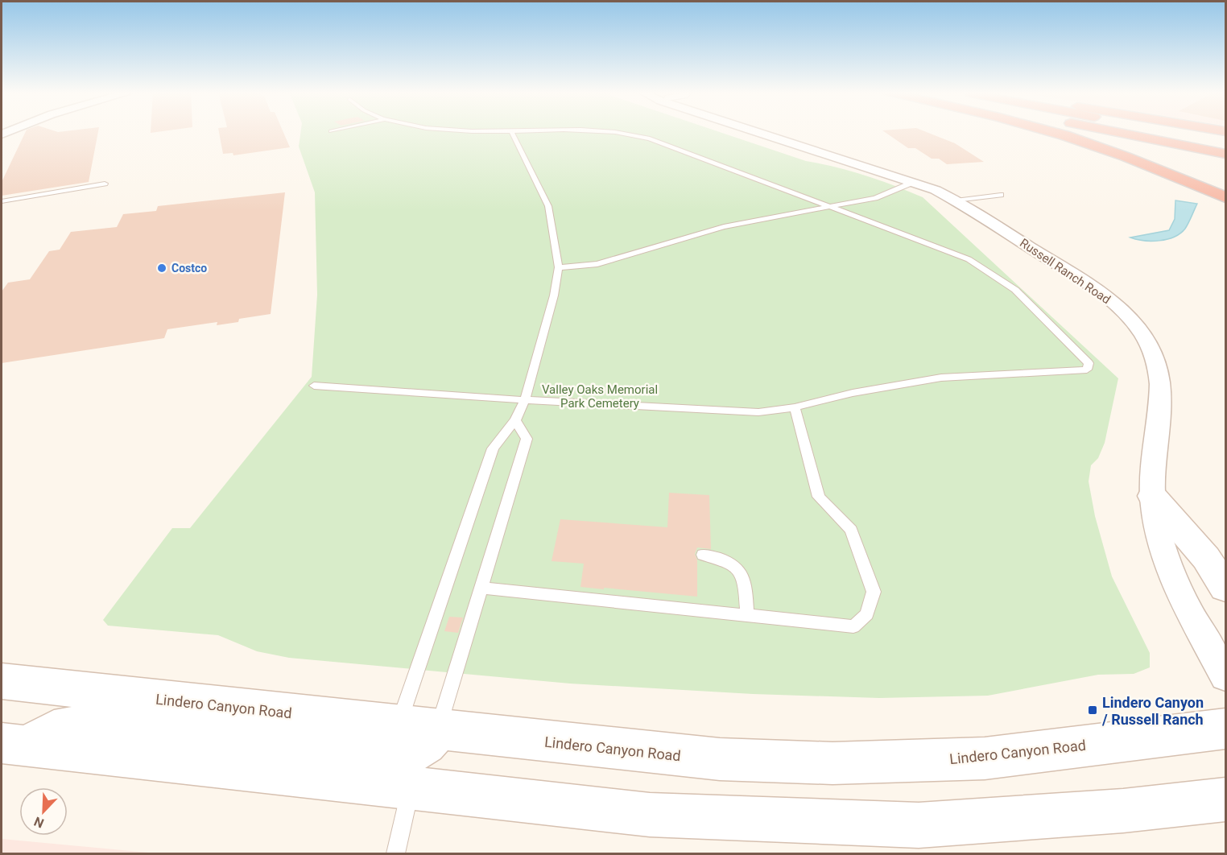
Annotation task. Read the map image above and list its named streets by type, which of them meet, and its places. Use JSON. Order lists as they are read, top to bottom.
{
  "streets": {
    "main road": ["Lindero Canyon Road"],
    "street": ["Russell Ranch Road"]
  },
  "parks": ["Valley Oaks Memorial Park Cemetery"],
  "places": {
    "other": ["Costco"],
    "transit": ["Lindero Canyon / Russell Ranch"]
  },
  "north": "bottom left"
}
